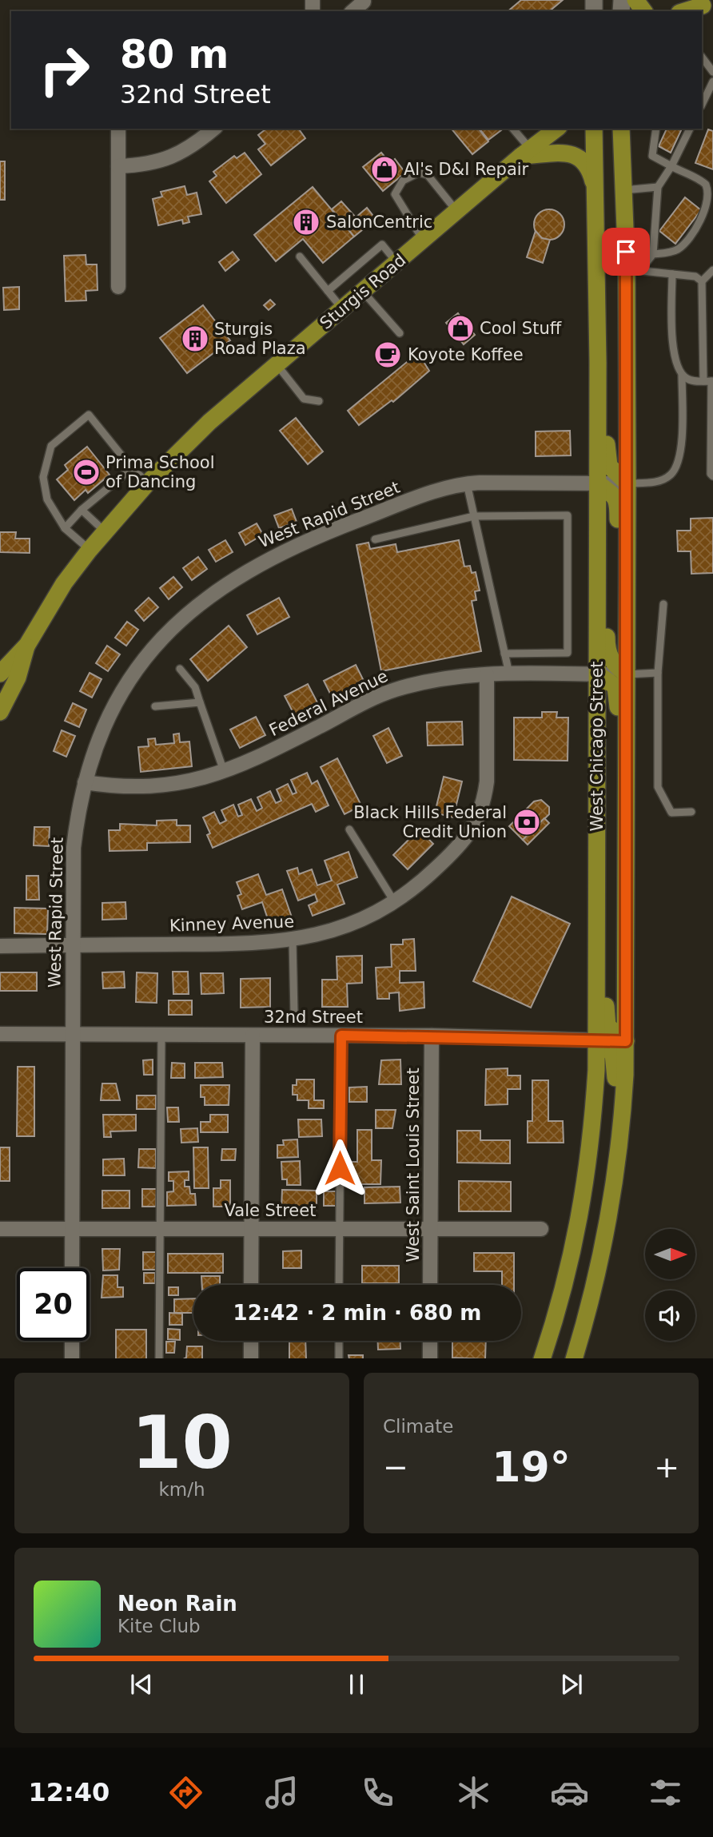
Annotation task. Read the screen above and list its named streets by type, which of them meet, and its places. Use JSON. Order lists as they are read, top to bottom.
{
  "streets": {
    "main road": ["Sturgis Road", "West Chicago Street"],
    "street": [
      "West Rapid Street",
      "Federal Avenue",
      "Kinney Avenue",
      "32nd Street",
      "West Saint Louis Street",
      "Vale Street"
    ]
  },
  "crossings": [
    ["West Rapid Street", "Federal Avenue"],
    ["West Rapid Street", "West Chicago Street"],
    ["West Rapid Street", "Kinney Avenue"],
    ["West Rapid Street", "32nd Street"],
    ["West Rapid Street", "Vale Street"],
    ["Federal Avenue", "West Chicago Street"],
    ["Federal Avenue", "Kinney Avenue"],
    ["West Chicago Street", "32nd Street"],
    ["32nd Street", "West Saint Louis Street"],
    ["West Saint Louis Street", "Vale Street"]
  ],
  "places": {
    "shop": ["Al's D&I Repair", "Cool Stuff"],
    "building": ["SalonCentric", "Sturgis Road Plaza"],
    "cafe": ["Koyote Koffee"],
    "sports": ["Prima School of Dancing"],
    "bank": ["Black Hills Federal Credit Union"]
  },
  "north": "right",
  "page": {
    "turn": ["80 m", "32nd Street"],
    "limit": "20",
    "trip": "12:42 · 2 min · 680 m",
    "tile": [
      ["10", "km/h"],
      "Climate"
    ],
    "heat": ["−", "19°", "+"],
    "song": ["Neon Rain", "Kite Club"],
    "tabs": "12:40"
  }
}
